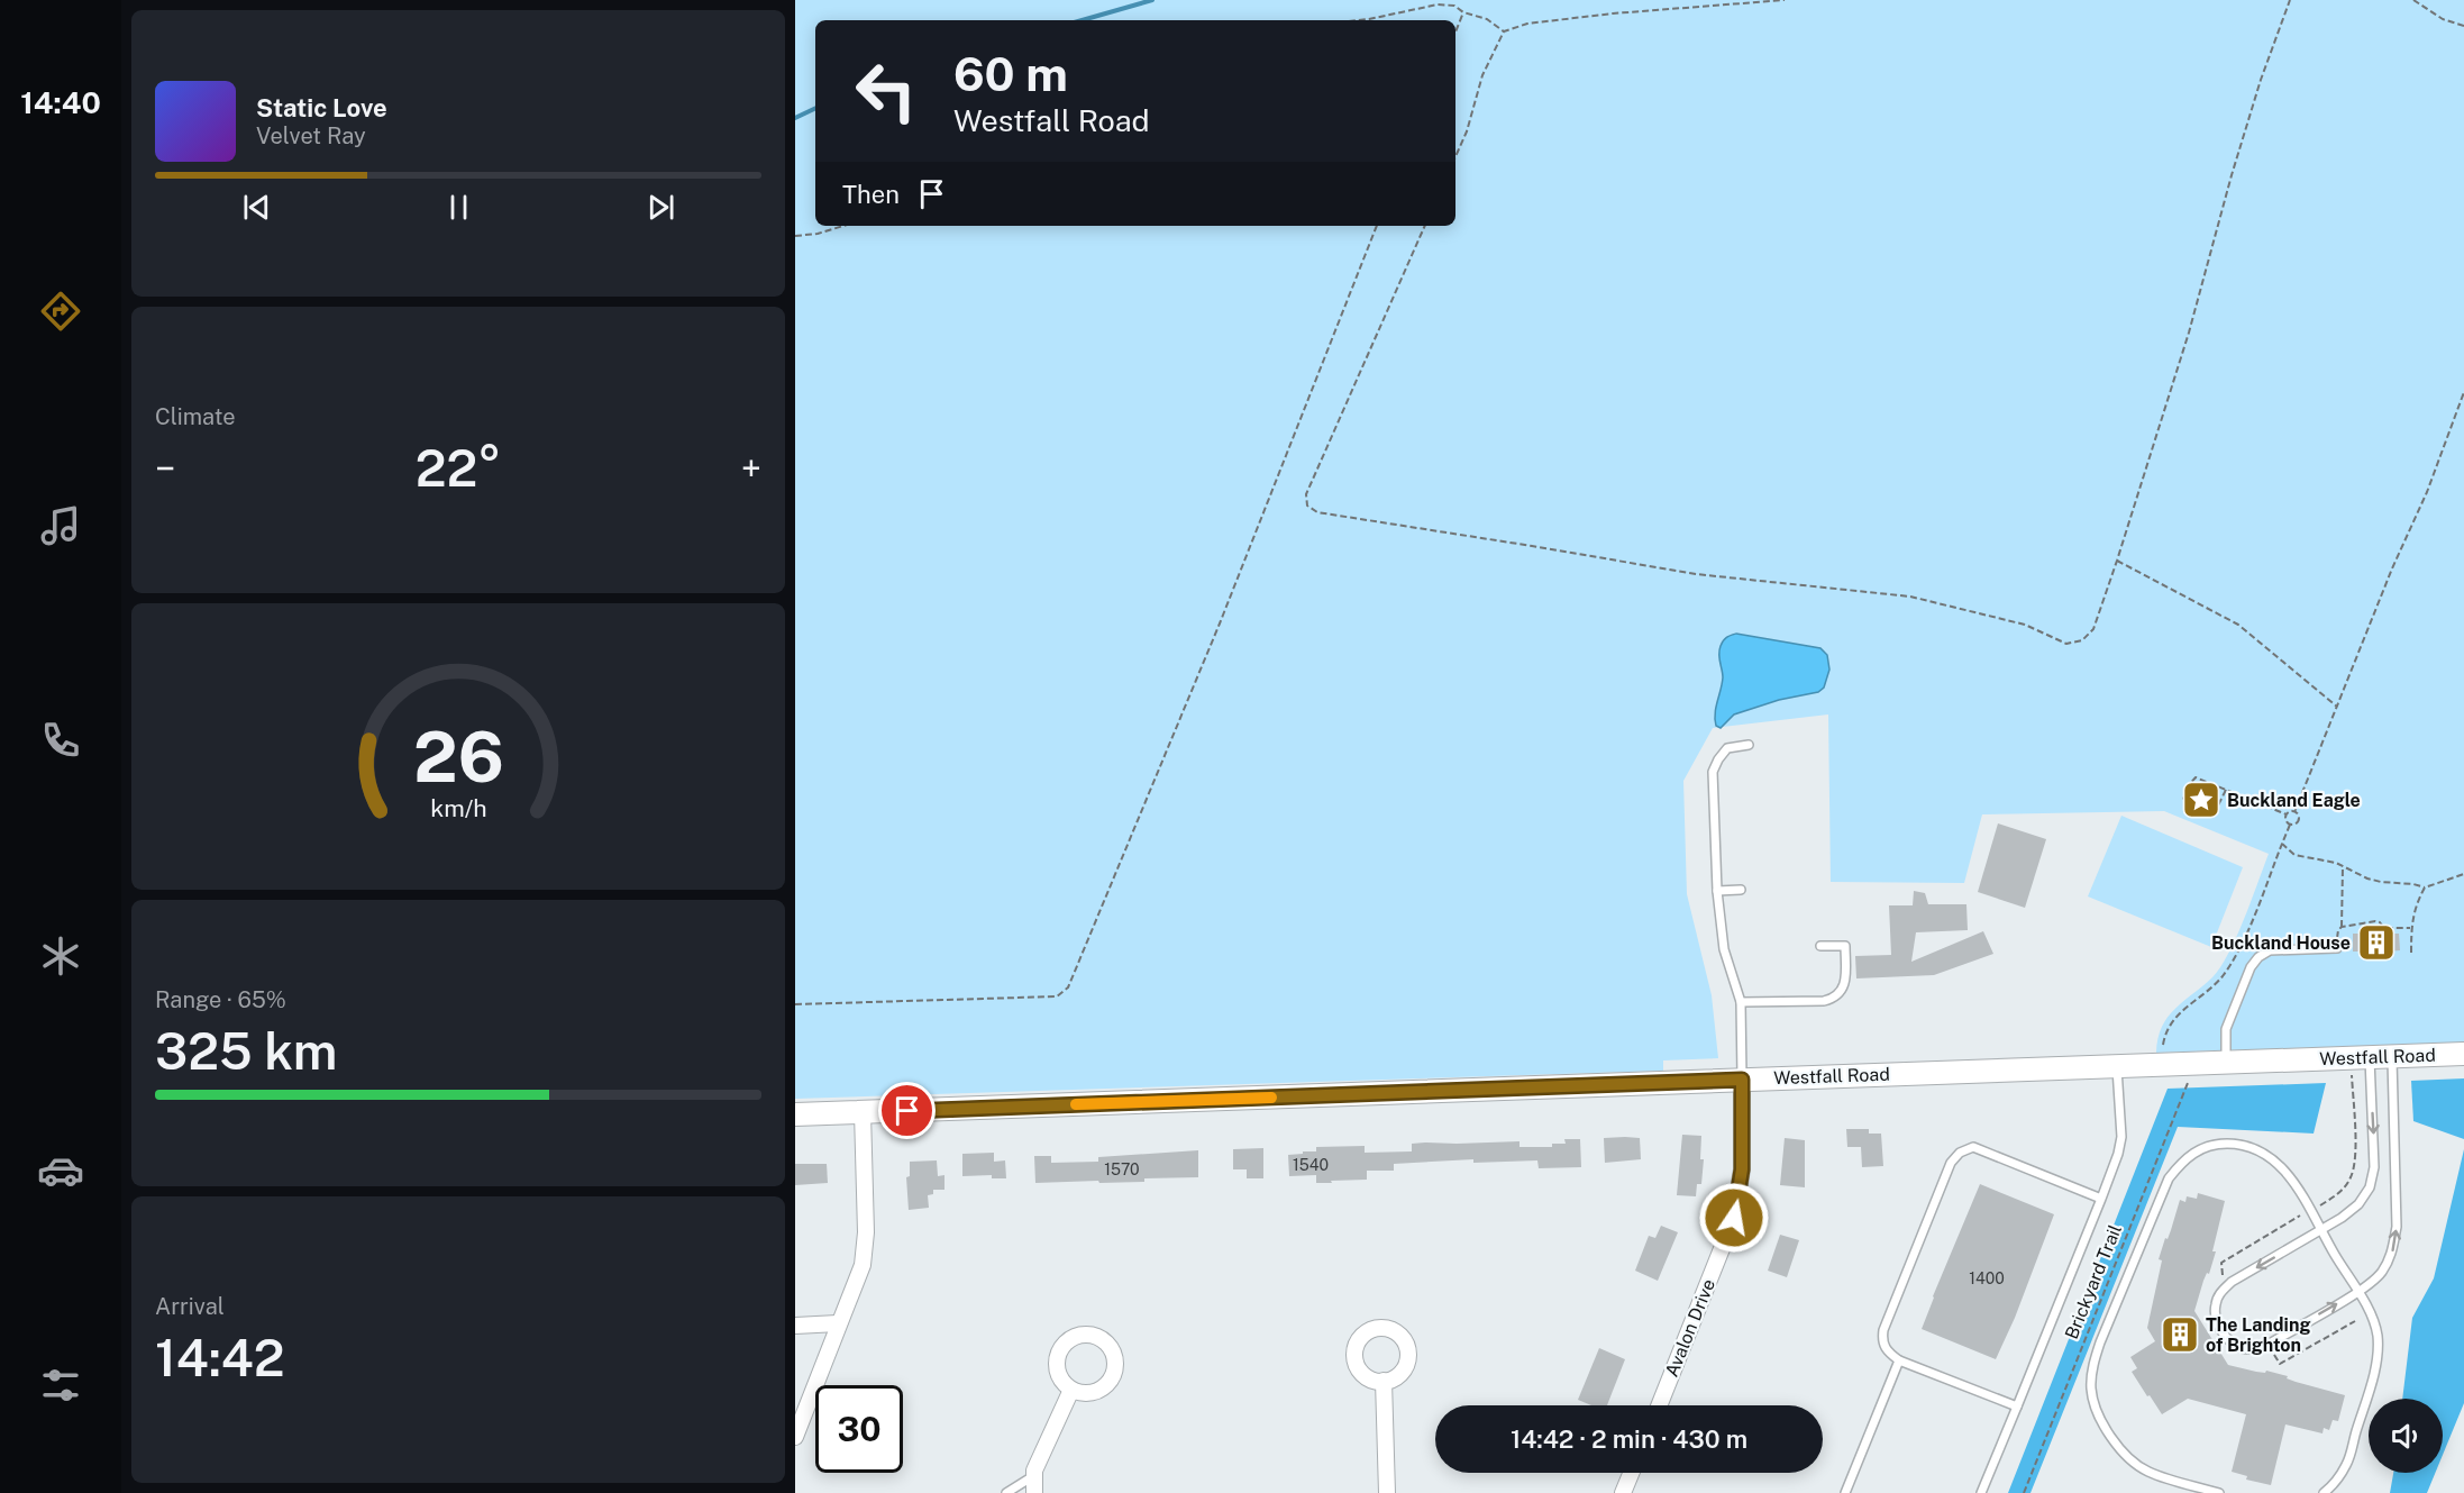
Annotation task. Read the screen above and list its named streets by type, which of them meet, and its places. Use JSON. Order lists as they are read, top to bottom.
{
  "streets": {
    "street": ["Westfall Road", "Avalon Drive"],
    "path": ["Brickyard Trail"]
  },
  "crossings": [
    ["Westfall Road", "Avalon Drive"]
  ],
  "places": {
    "place": ["Buckland Eagle"],
    "building": ["Buckland House", "The Landing of Brighton"]
  },
  "house_numbers": ["1540", "1570", "1400"],
  "page": {
    "tabs": "14:40",
    "turn": ["60 m", "Westfall Road"],
    "song": ["Static Love", "Velvet Ray"],
    "then": "Then",
    "tile": [
      "Climate",
      ["Range · 65%", "325 km"],
      ["Arrival", "14:42"]
    ],
    "heat": ["−", "22°", "+"],
    "limit": "30",
    "trip": "14:42 · 2 min · 430 m",
    "gauge": ["26", "km/h"]
  }
}
